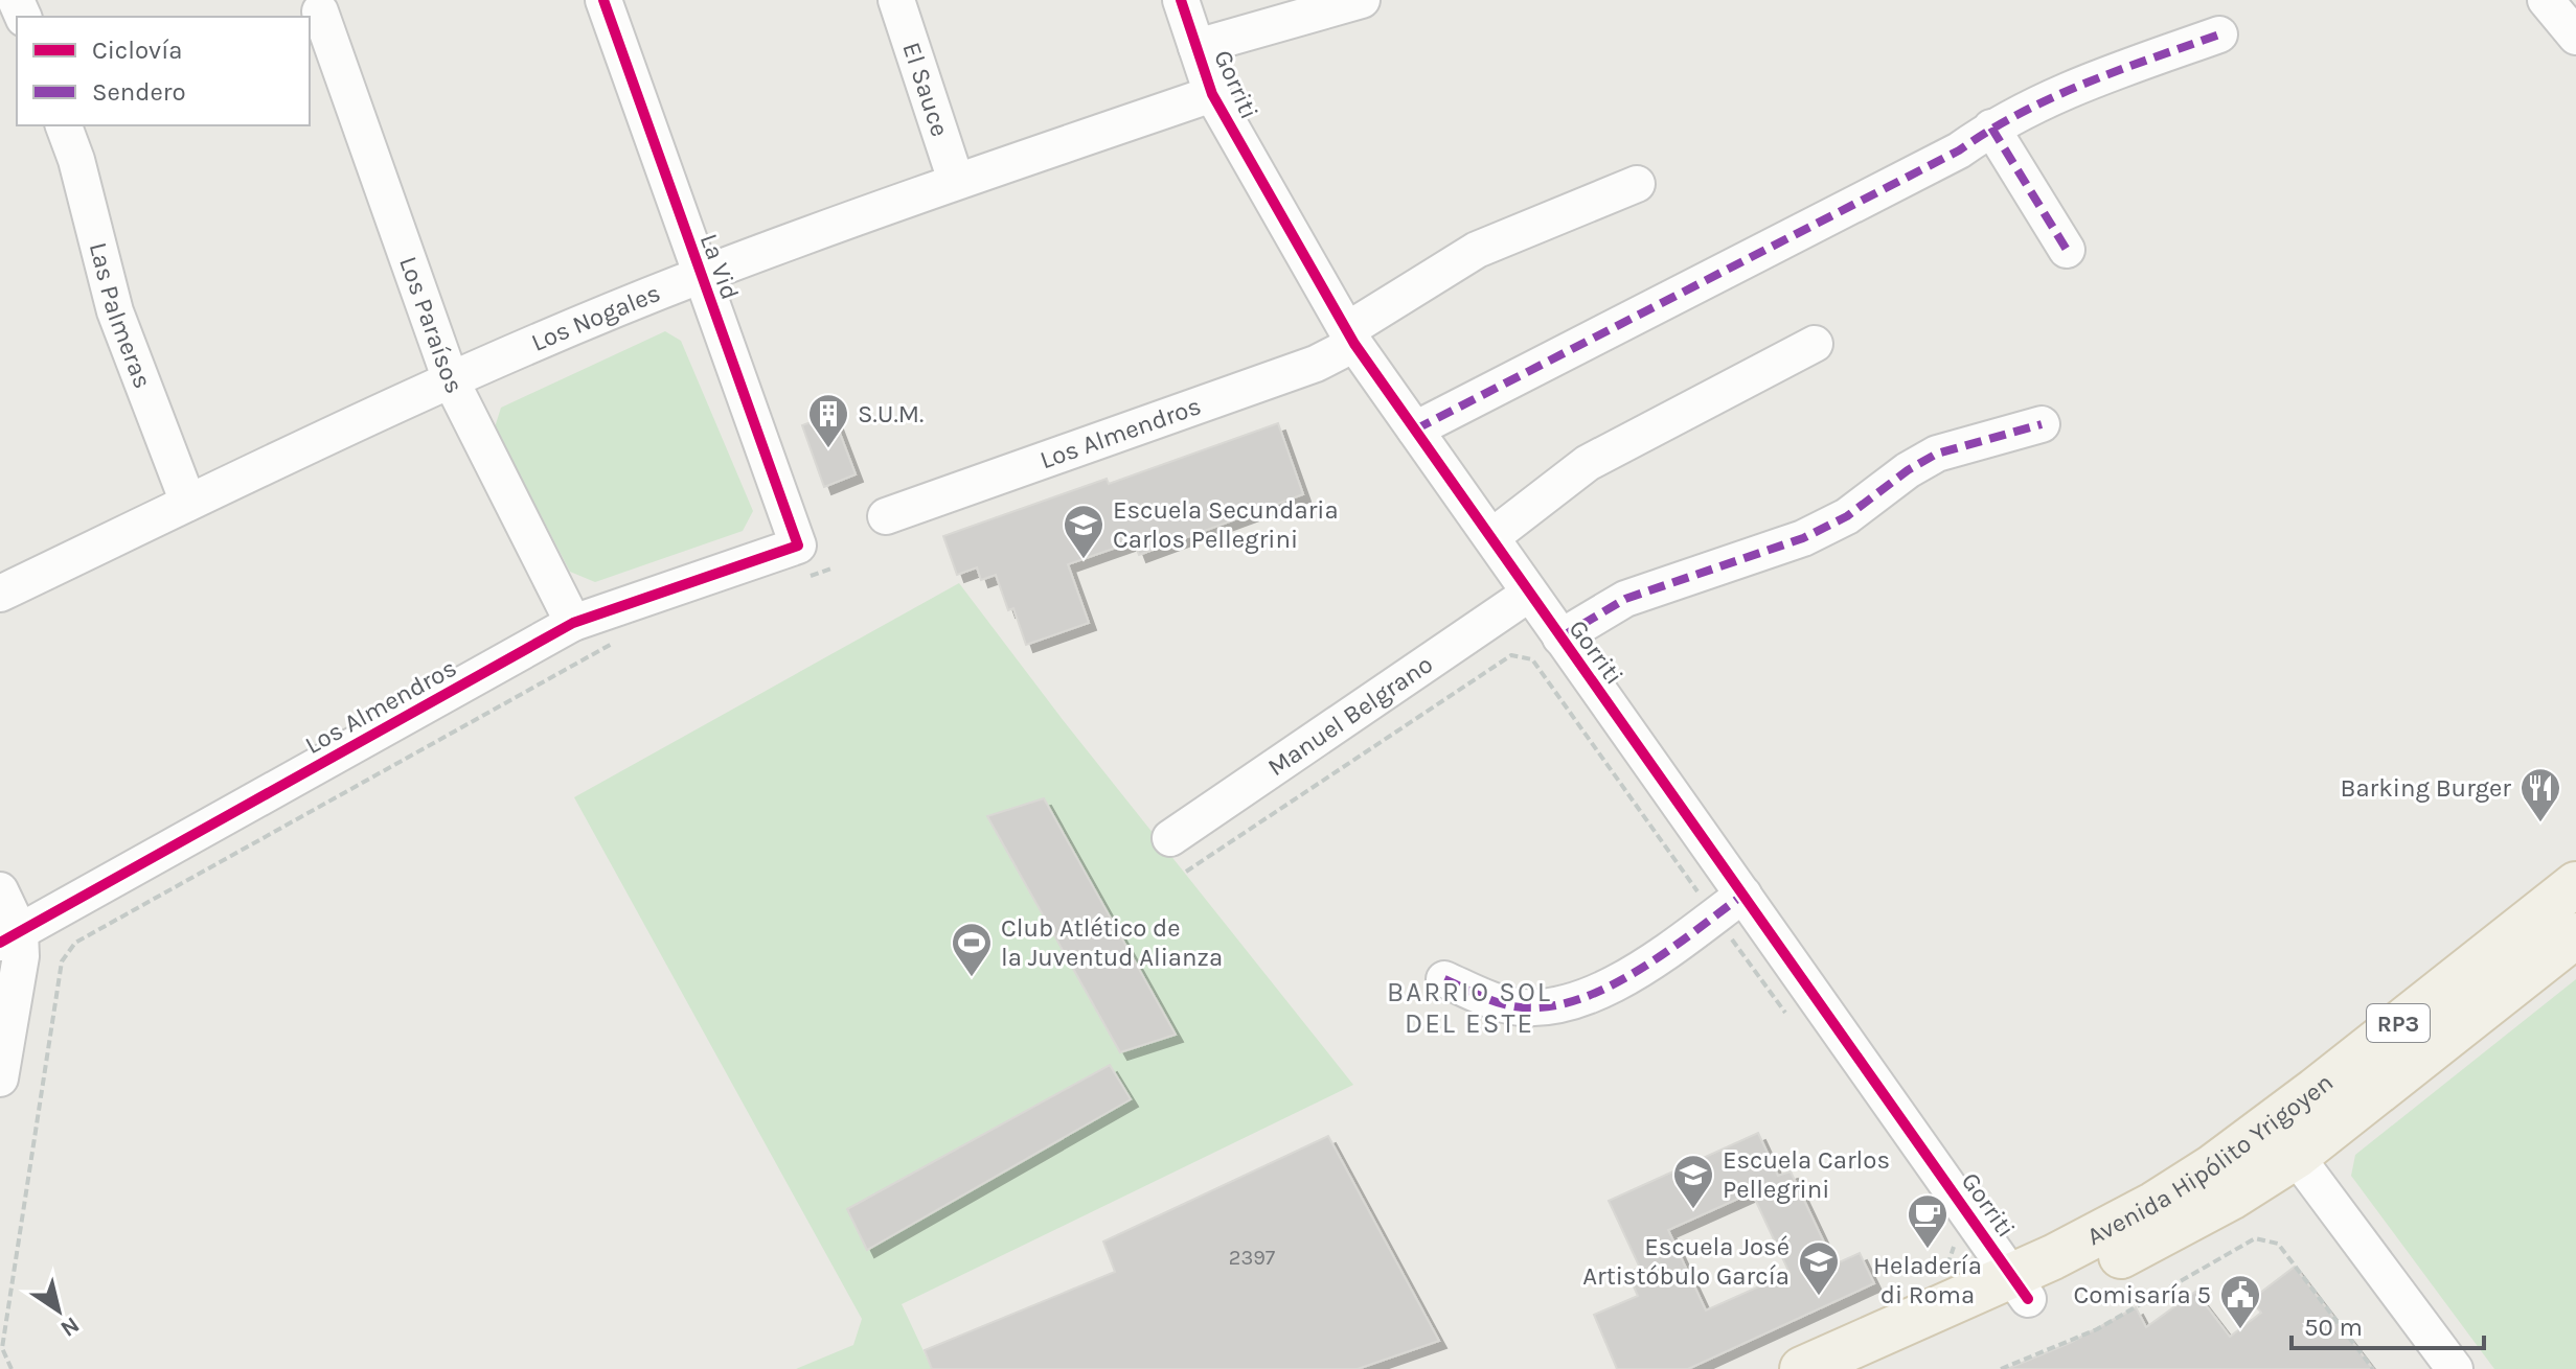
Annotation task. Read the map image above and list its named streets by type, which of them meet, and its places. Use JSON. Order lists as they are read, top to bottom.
{
  "streets": {
    "main road": ["RP3", "Avenida Hipólito Yrigoyen"],
    "street": [
      "Gorriti",
      "El Sauce",
      "La Vid",
      "Las Palmeras",
      "Los Nogales",
      "Los Paraísos",
      "Los Almendros",
      "Manuel Belgrano"
    ]
  },
  "crossings": [
    ["Gorriti", "Los Nogales"],
    ["Gorriti", "Los Almendros"],
    ["Gorriti", "Manuel Belgrano"],
    ["Gorriti", "Avenida Hipólito Yrigoyen"],
    ["El Sauce", "Los Nogales"],
    ["La Vid", "Los Nogales"],
    ["La Vid", "Los Almendros"],
    ["Las Palmeras", "Los Nogales"],
    ["Los Nogales", "Los Paraísos"],
    ["Los Paraísos", "Los Almendros"]
  ],
  "districts": ["BARRIO SOL DEL ESTE"],
  "places": {
    "building": ["S.U.M."],
    "school or university": ["Escuela Secundaria Carlos Pellegrini", "Escuela Carlos Pellegrini", "Escuela José Artistóbulo García"],
    "restaurant": ["Barking Burger"],
    "sports": ["Club Atlético de la Juventud Alianza"],
    "cafe": ["Heladería di Roma"],
    "public building": ["Comisaría 5"]
  },
  "house_numbers": ["2397"],
  "legend": ["Ciclovía", "Sendero"],
  "scale_bar": "50 m",
  "north": "bottom right"
}
